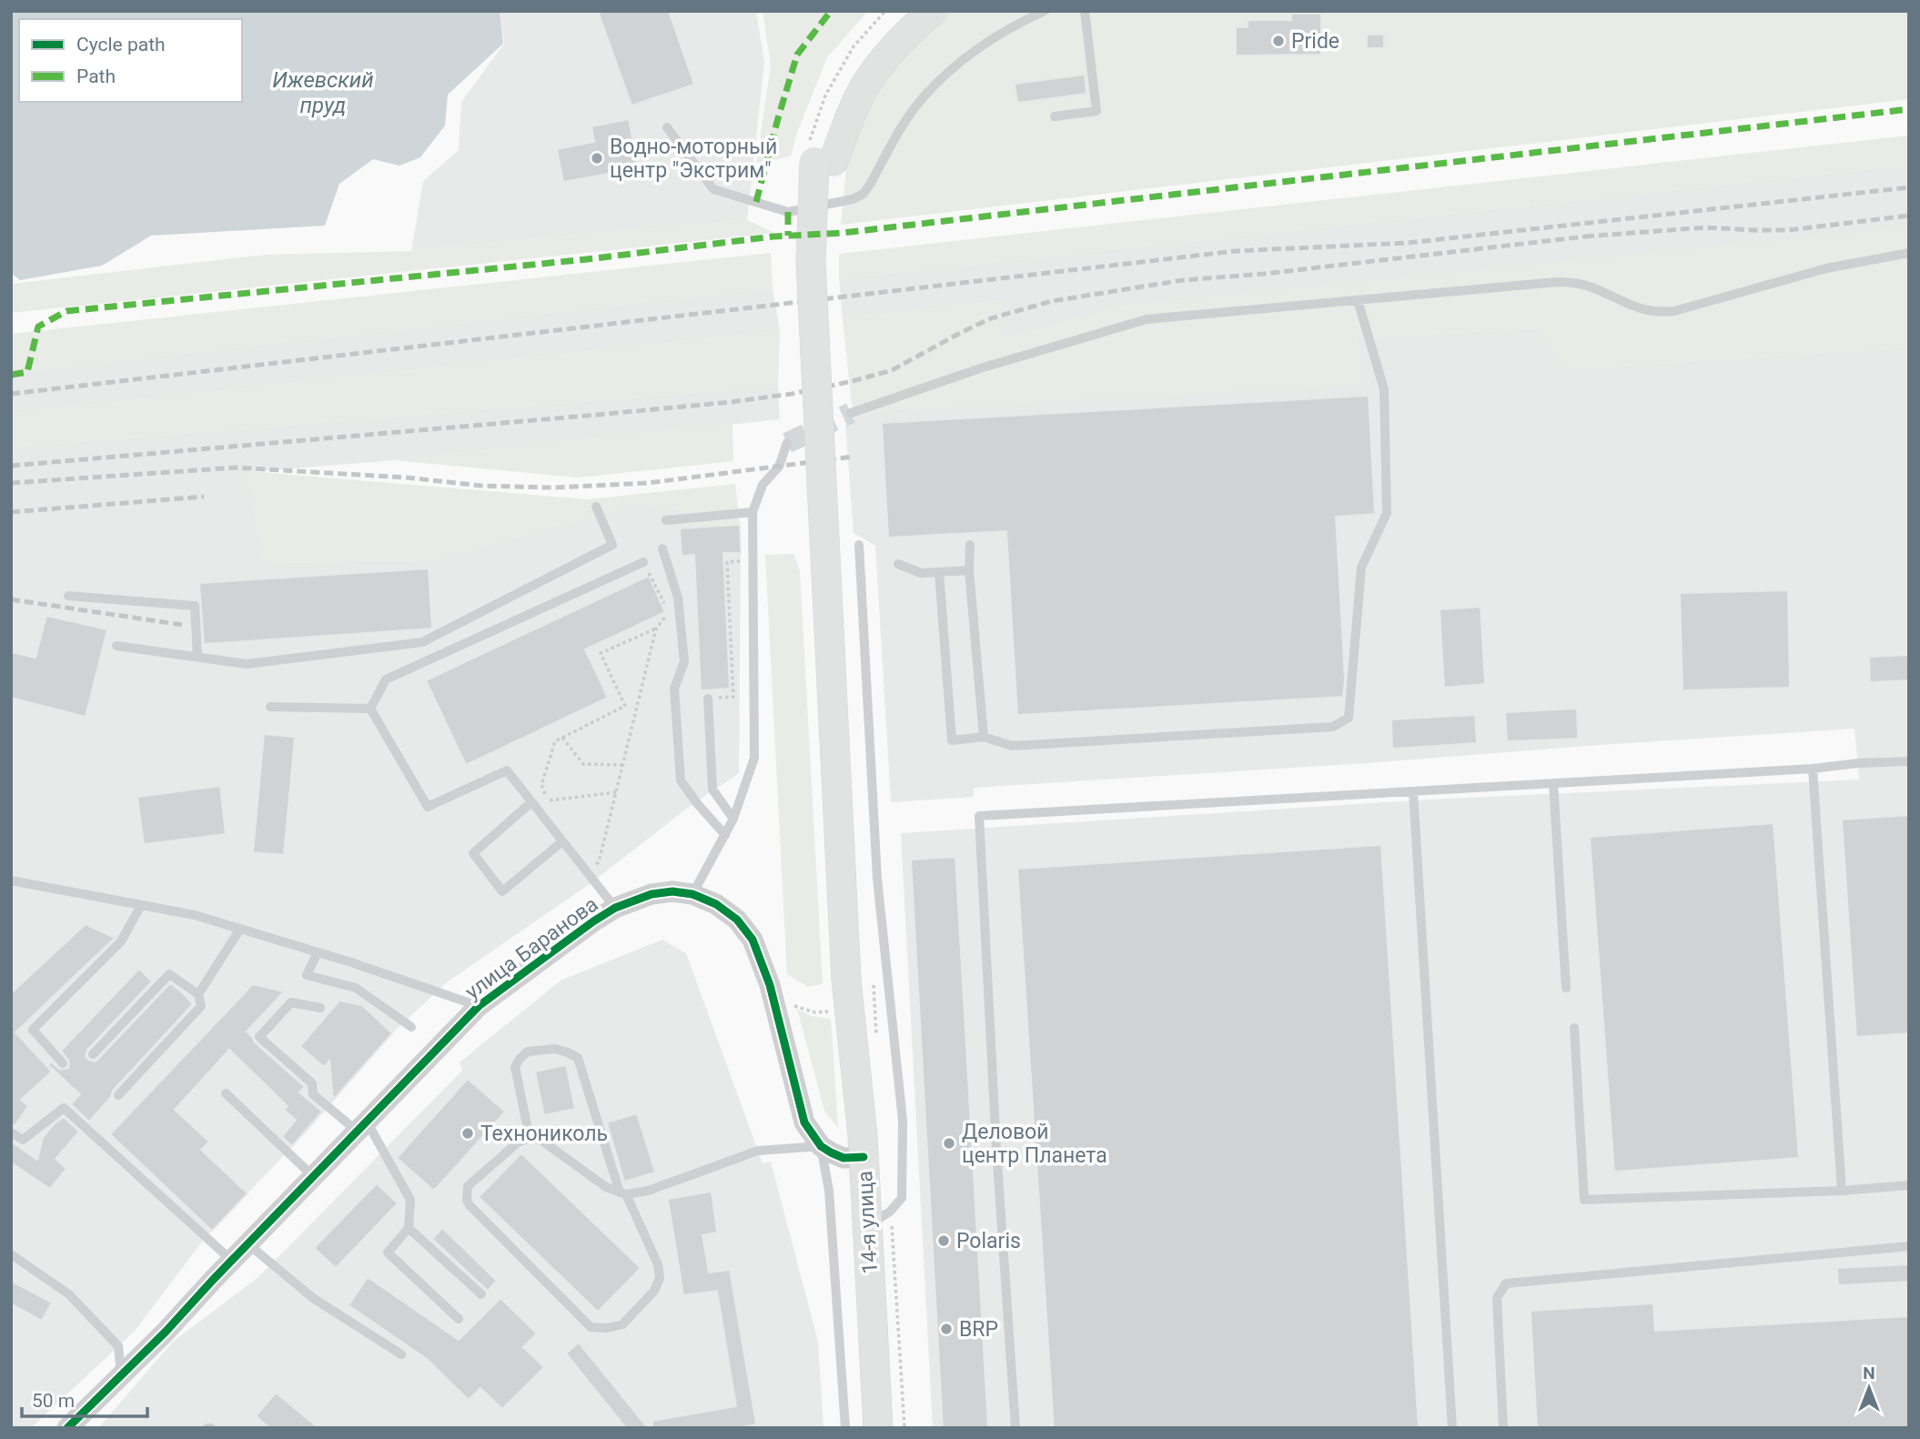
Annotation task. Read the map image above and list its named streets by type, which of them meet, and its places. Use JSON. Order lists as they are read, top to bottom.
{
  "streets": {
    "main road": ["14-я улица"],
    "street": ["улица Баранова"]
  },
  "water": ["Ижевский пруд"],
  "places": [
    "Pride",
    "Водно-моторный центр \"Экстрим\"",
    "Технониколь",
    "Деловой центр Планета",
    "Polaris",
    "BRP"
  ],
  "legend": ["Cycle path", "Path"],
  "scale_bar": "50 m",
  "north": "top"
}
